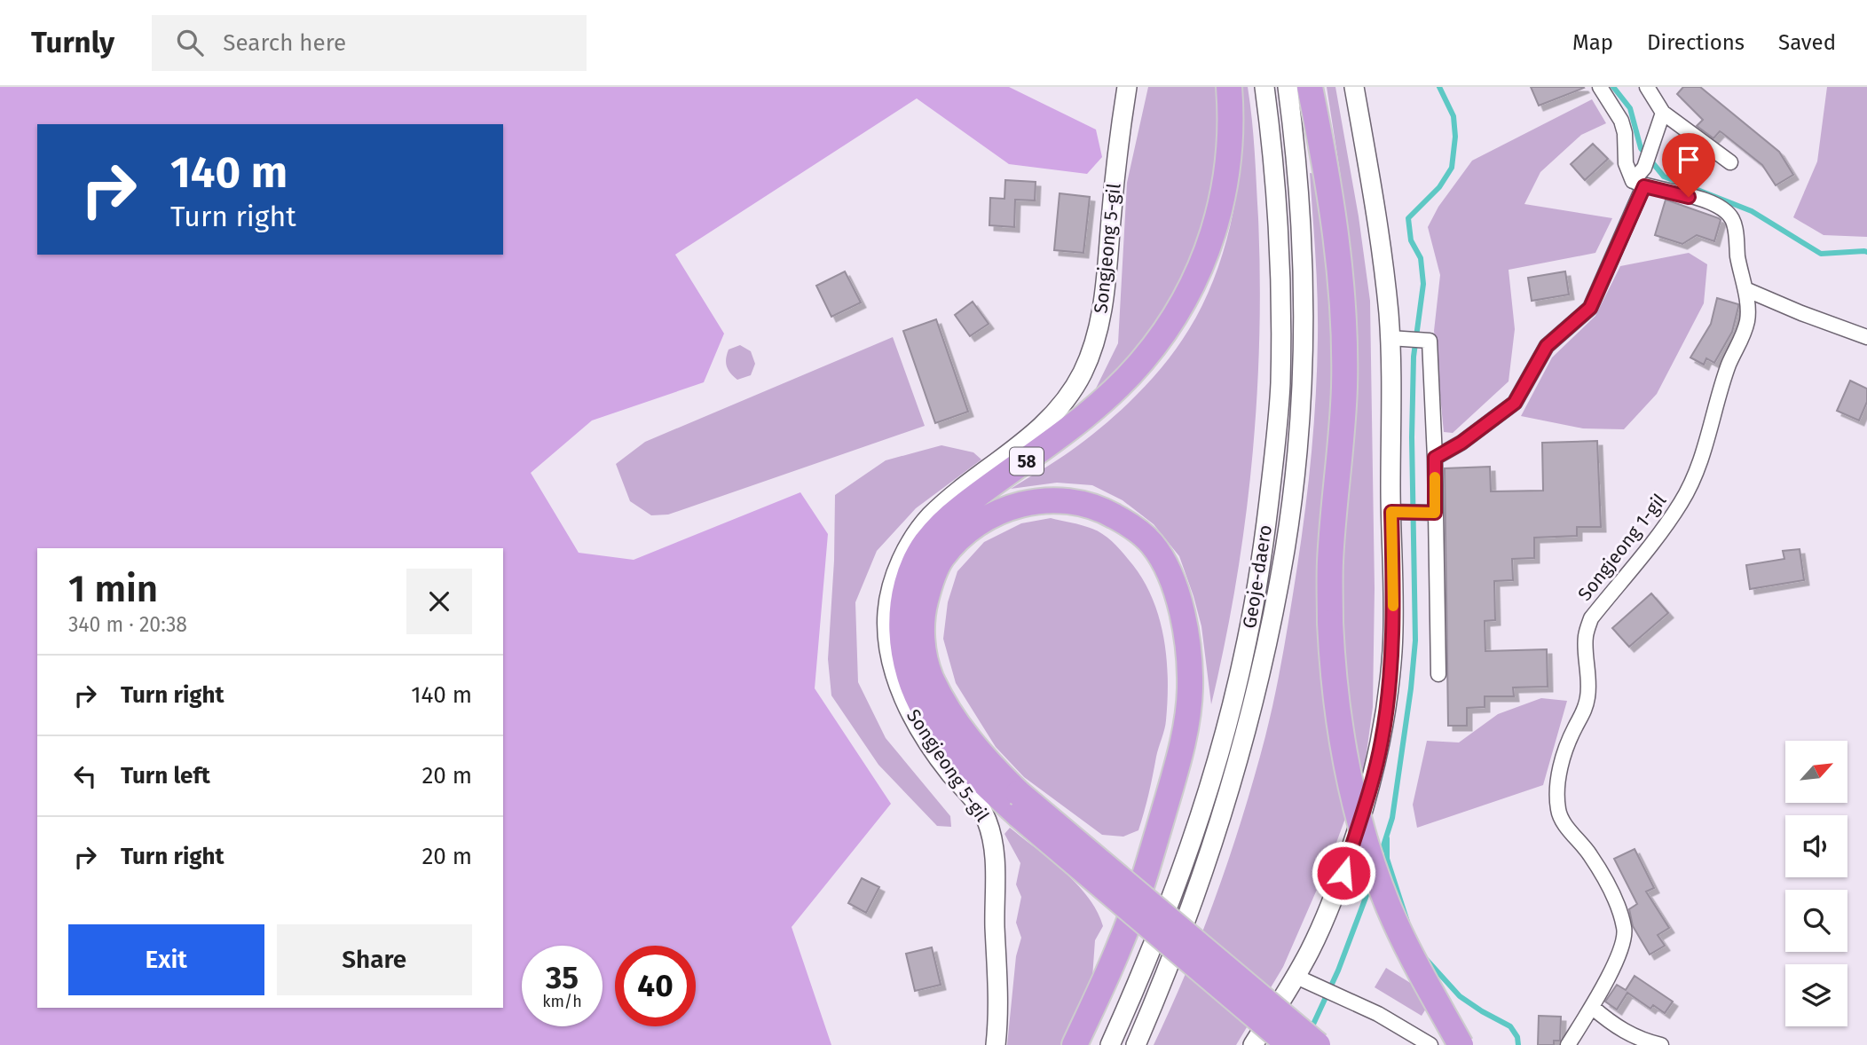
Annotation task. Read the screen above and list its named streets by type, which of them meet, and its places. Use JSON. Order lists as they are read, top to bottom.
{
  "streets": {
    "highway": ["58"],
    "street": ["Songjeong 5-gil", "Songjeong 1-gil", "Geoje-daero"]
  },
  "north": "top right",
  "page": {
    "header": "Turnly",
    "search": "Search here",
    "nav": ["Map", "Directions", "Saved"],
    "turn": ["140 m", "Turn right"],
    "heading": ["1 min", "340 m · 20:38"],
    "list": [
      {
        "name": "Turn right",
        "value": "140 m"
      },
      {
        "name": "Turn left",
        "value": "20 m"
      },
      {
        "name": "Turn right",
        "value": "20 m"
      }
    ],
    "buttons": ["Exit", "Share"],
    "speed": "35 km/h",
    "limit": "40"
  }
}
